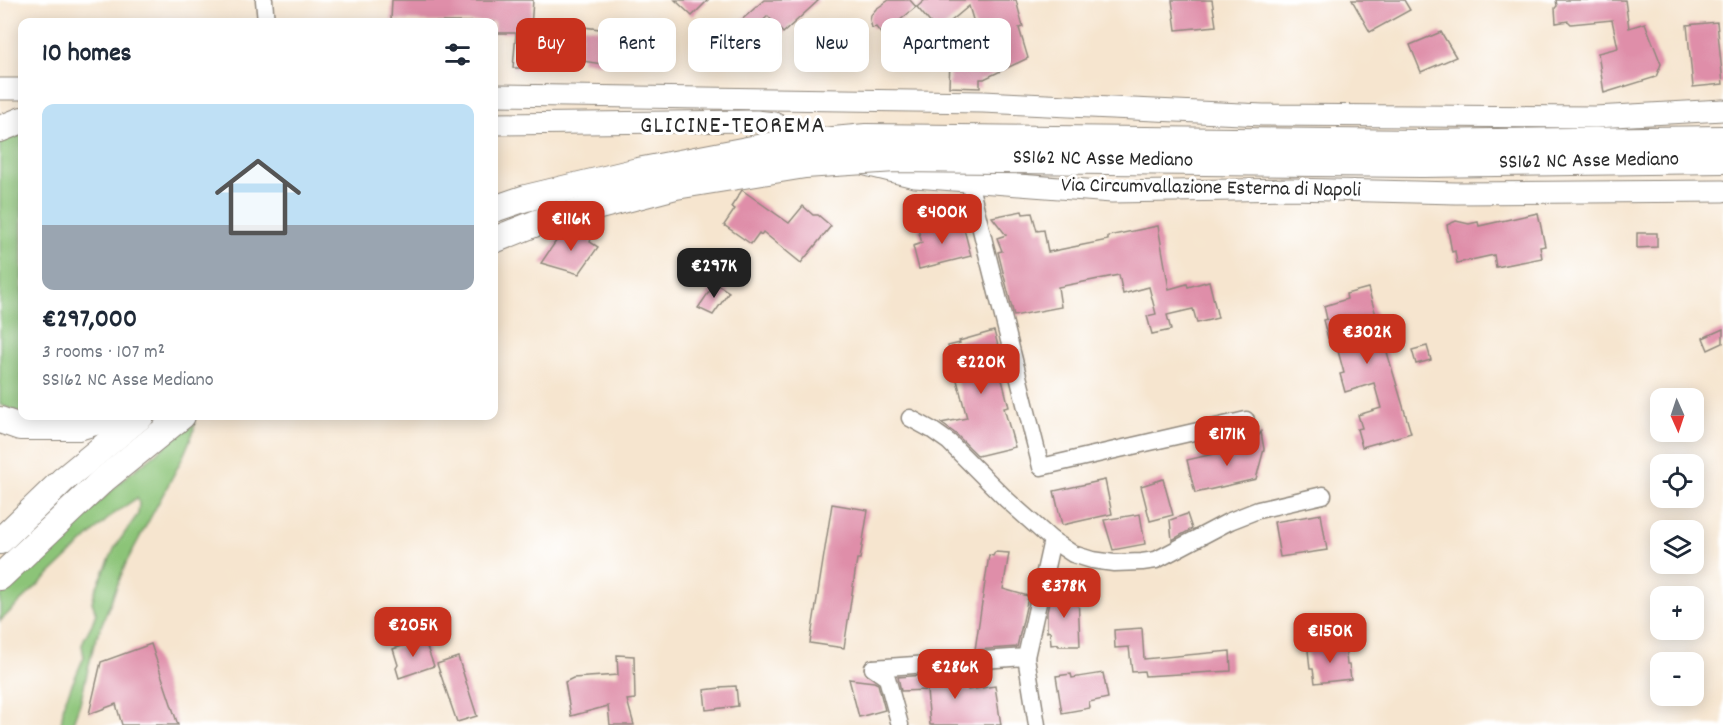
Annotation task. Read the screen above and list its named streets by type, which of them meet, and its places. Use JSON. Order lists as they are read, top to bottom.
{
  "streets": {
    "highway": ["SS162 NC Asse Mediano"],
    "main road": ["Via Circumvallazione Esterna di Napoli"]
  },
  "districts": ["GLICINE-TEOREMA"],
  "north": "bottom",
  "page": {
    "chip": [
      "Buy",
      "Rent",
      "Filters",
      "New",
      "Apartment"
    ],
    "heading": "10 homes",
    "list": [
      {
        "name": "€297,000",
        "note": "3 rooms · 107 m² · SS162 NC Asse Mediano"
      }
    ],
    "price": [
      "€400K",
      "€116K",
      "€297K",
      "€302K",
      "€220K",
      "€171K",
      "€378K",
      "€205K",
      "€150K",
      "€286K"
    ],
    "map_buttons": ["+", "−"]
  }
}
